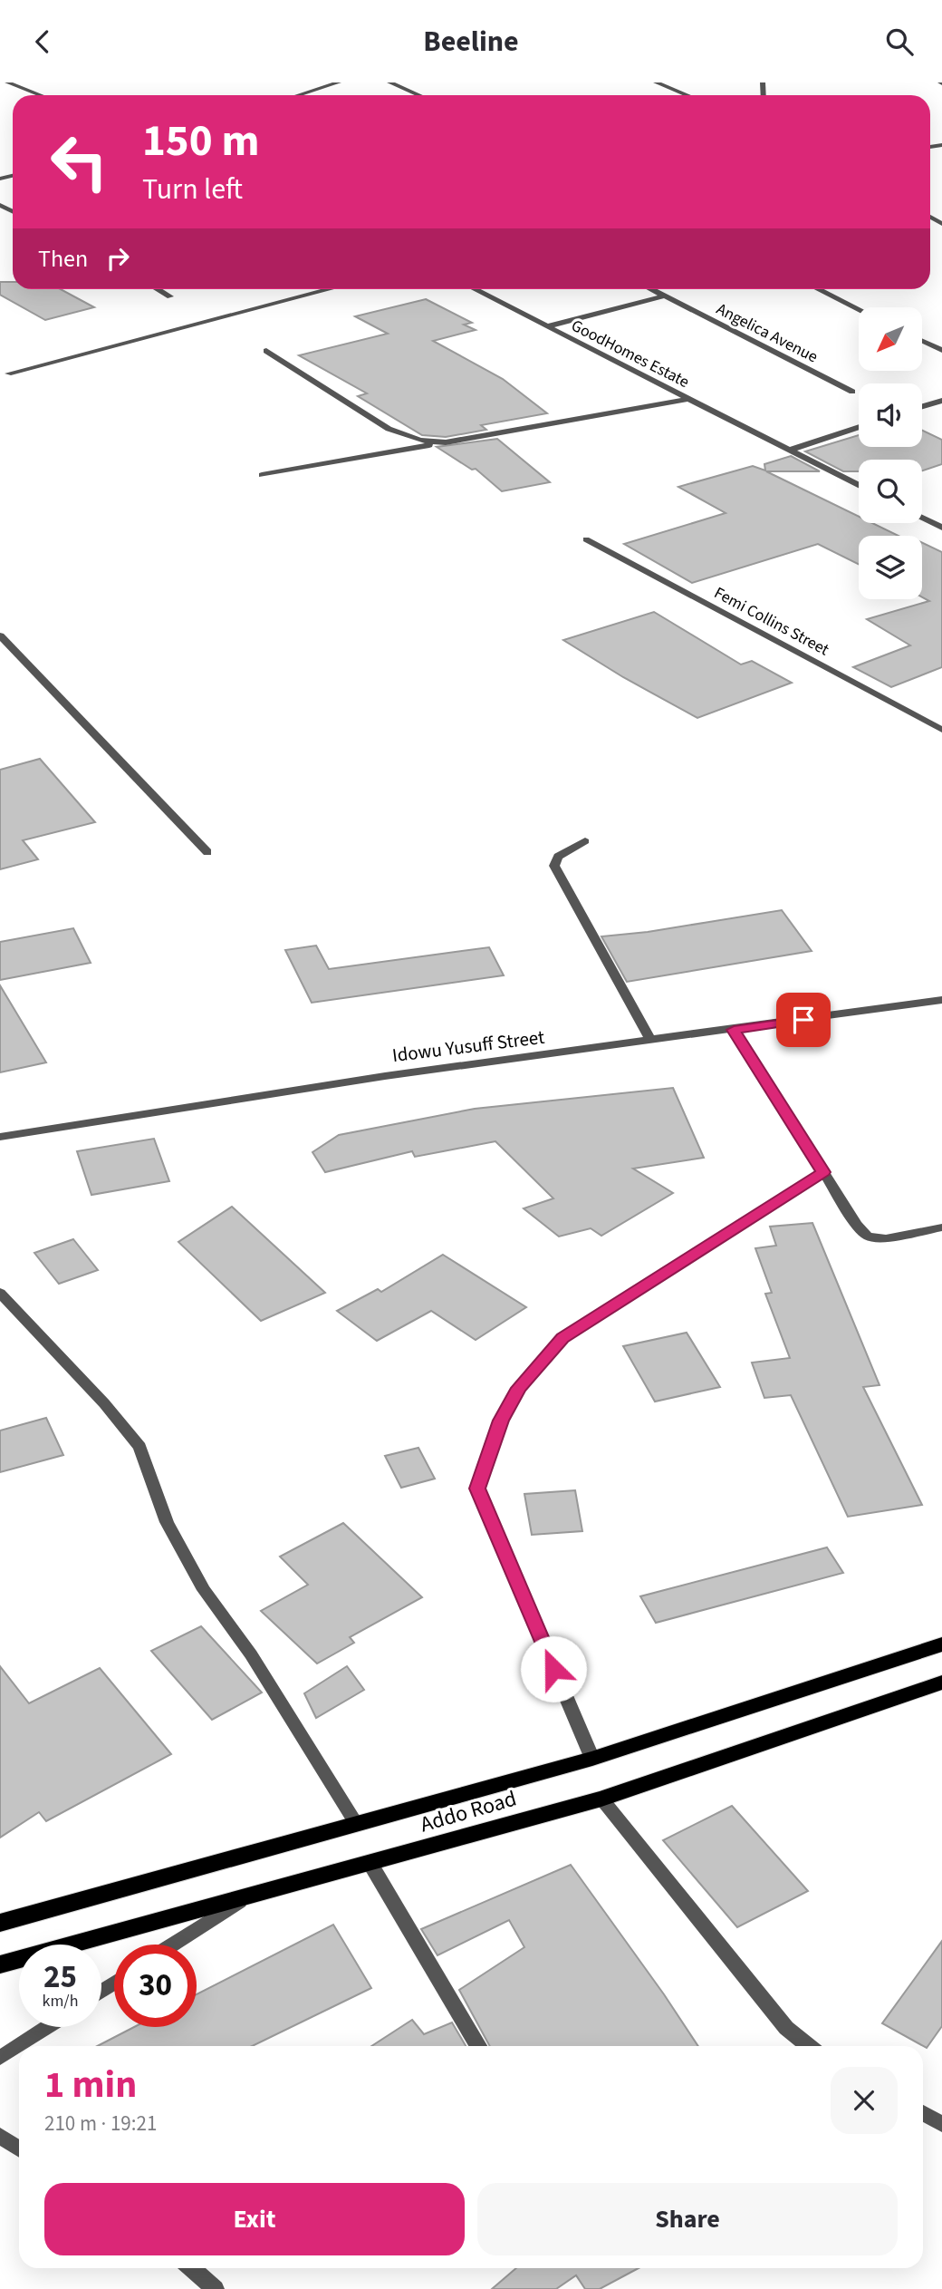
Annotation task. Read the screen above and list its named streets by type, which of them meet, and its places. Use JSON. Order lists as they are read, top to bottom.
{
  "streets": {
    "main road": ["Addo Road"],
    "street": [
      "Angelica Avenue",
      "GoodHomes Estate",
      "Femi Collins Street",
      "Idowu Yusuff Street"
    ]
  },
  "north": "bottom left",
  "page": {
    "header": "Beeline",
    "turn": ["150 m", "Turn left"],
    "then": "Then",
    "speed": "25 km/h",
    "limit": "30",
    "heading": ["1 min", "210 m · 19:21"],
    "buttons": ["Exit", "Share"]
  }
}
